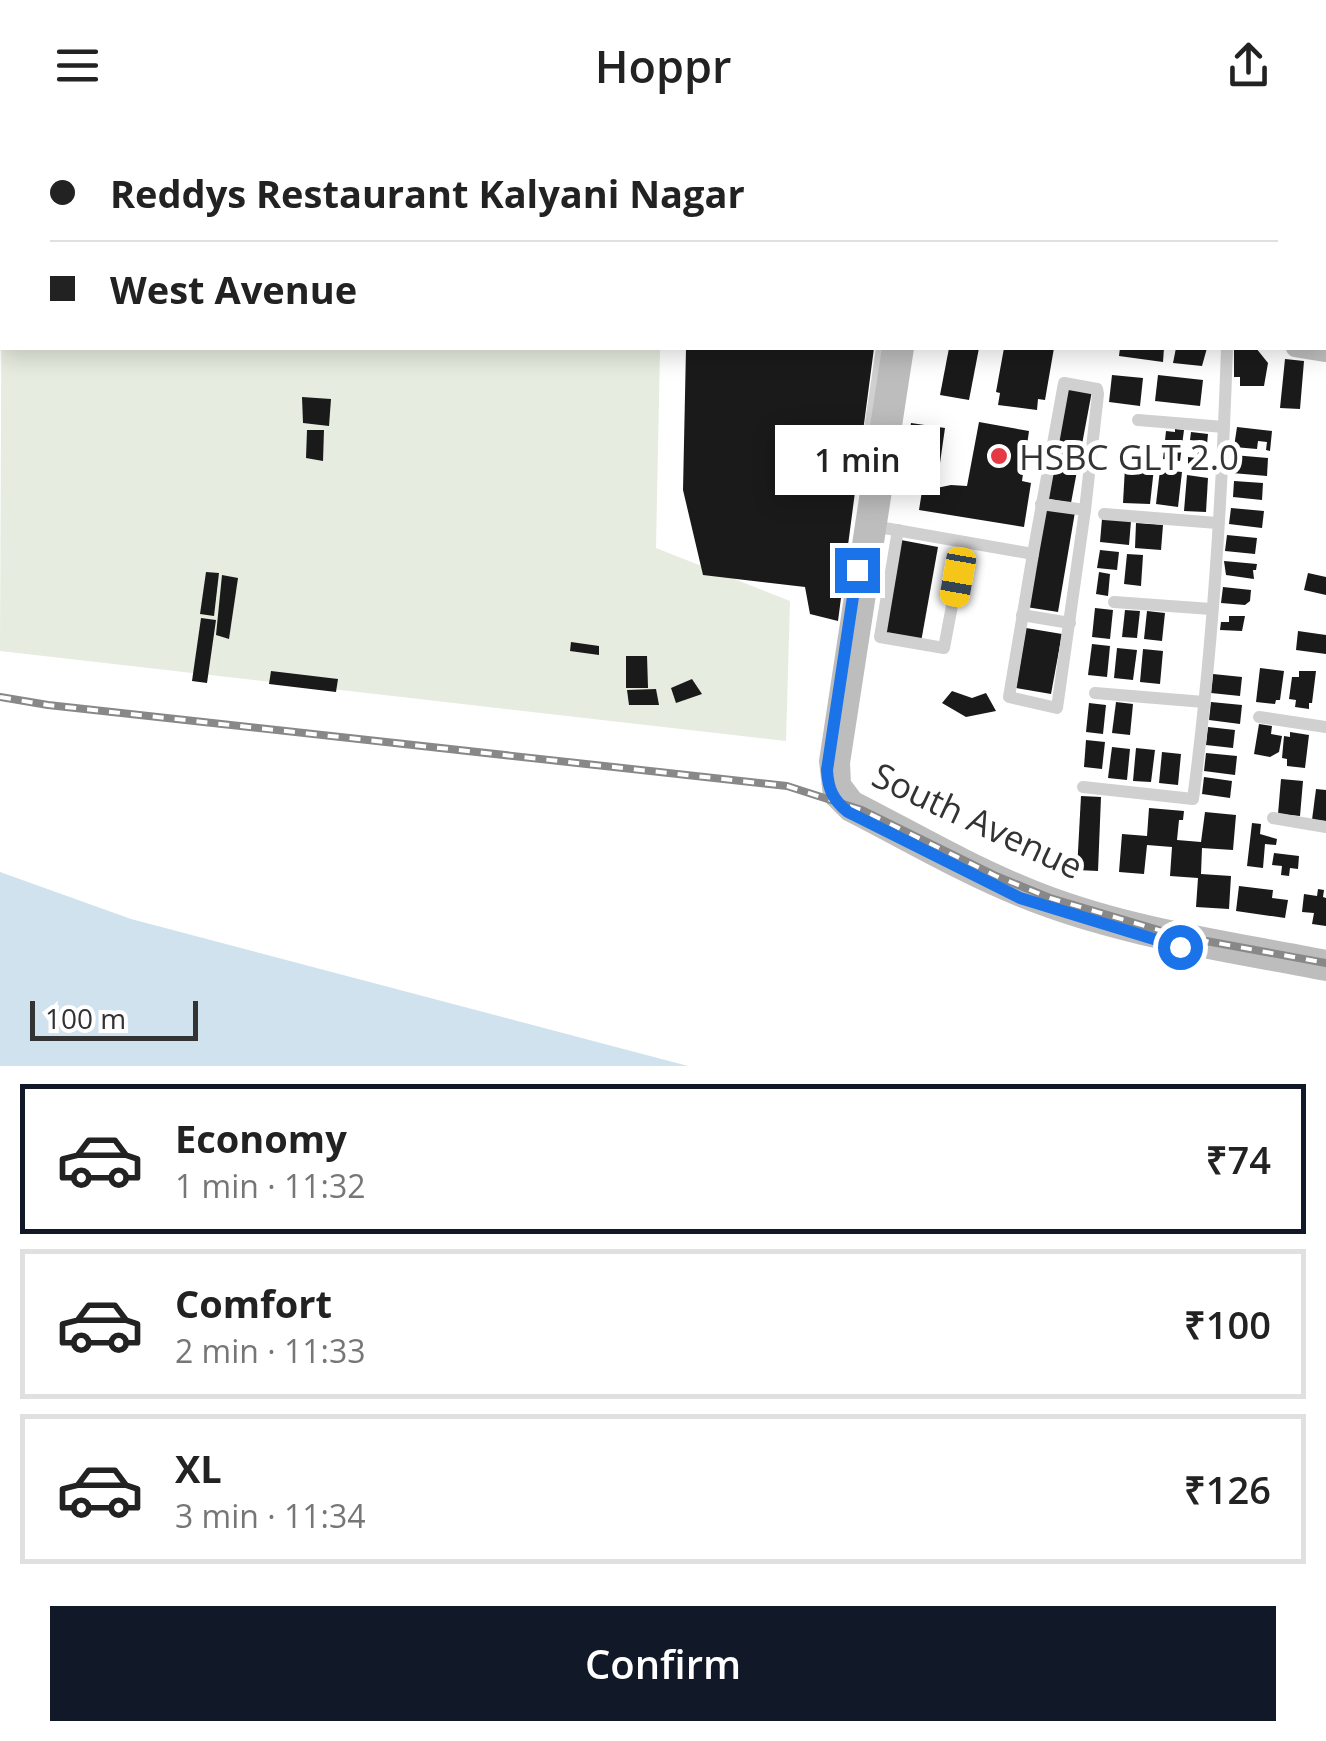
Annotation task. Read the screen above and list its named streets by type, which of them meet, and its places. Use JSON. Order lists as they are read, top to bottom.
{
  "streets": {
    "main road": ["South Avenue"]
  },
  "places": ["HSBC GLT 2.0"],
  "scale_bar": "100 m",
  "page": {
    "header": "Hoppr",
    "banner": ["Reddys Restaurant Kalyani Nagar", "West Avenue"],
    "bubble": "1 min",
    "scale": "100 m",
    "list": [
      {
        "name": "Economy",
        "note": "1 min · 11:32",
        "value": "₹74"
      },
      {
        "name": "Comfort",
        "note": "2 min · 11:33",
        "value": "₹100"
      },
      {
        "name": "XL",
        "note": "3 min · 11:34",
        "value": "₹126"
      }
    ],
    "buttons": "Confirm"
  }
}
